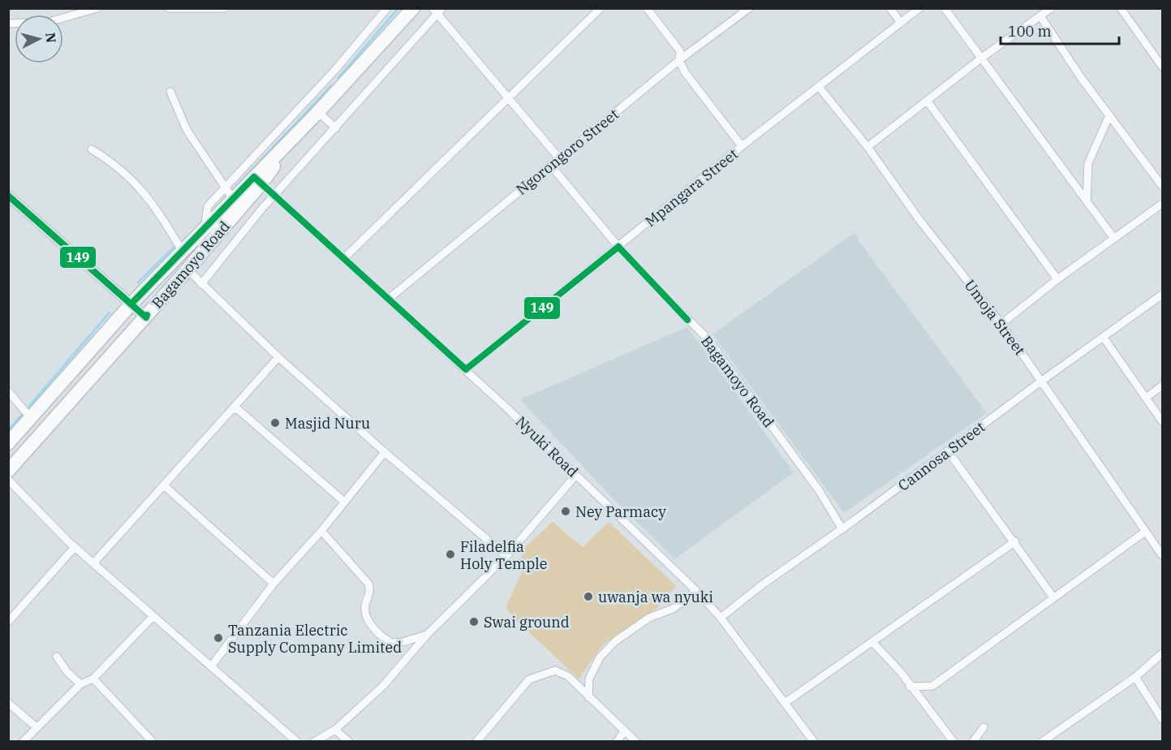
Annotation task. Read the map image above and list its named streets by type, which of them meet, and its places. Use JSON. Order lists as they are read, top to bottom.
{
  "streets": {
    "highway": ["Bagamoyo Road"],
    "street": [
      "Ngorongoro Street",
      "Mpangara Street",
      "Umoja Street",
      "Nyuki Road",
      "Cannosa Street"
    ]
  },
  "crossings": [
    ["Ngorongoro Street", "Bagamoyo Road"],
    ["Ngorongoro Street", "Nyuki Road"],
    ["Mpangara Street", "Bagamoyo Road"],
    ["Mpangara Street", "Umoja Street"],
    ["Mpangara Street", "Nyuki Road"],
    ["Bagamoyo Road", "Nyuki Road"],
    ["Bagamoyo Road", "Cannosa Street"],
    ["Umoja Street", "Cannosa Street"],
    ["Nyuki Road", "Cannosa Street"]
  ],
  "places": [
    "Masjid Nuru",
    "Ney Parmacy",
    "Filadelfia Holy Temple",
    "uwanja wa nyuki",
    "Swai ground",
    "Tanzania Electric Supply Company Limited"
  ],
  "lines": ["transit line 149"],
  "scale_bar": "100 m",
  "north": "right"
}
